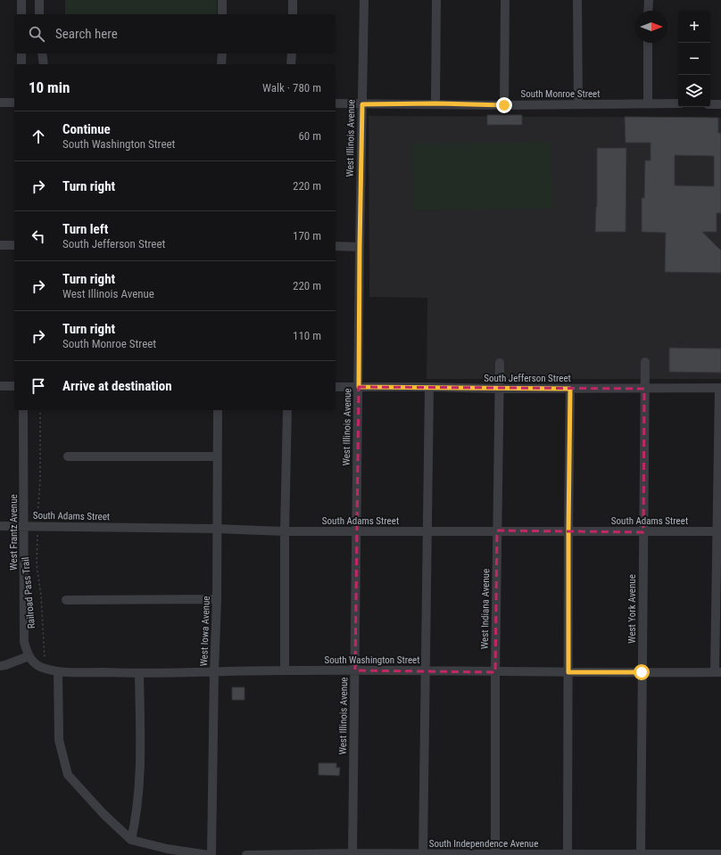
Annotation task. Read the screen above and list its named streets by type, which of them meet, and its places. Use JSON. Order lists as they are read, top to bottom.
{
  "streets": {
    "street": [
      "South Monroe Street",
      "West Illinois Avenue",
      "South Jefferson Street",
      "South Adams Street",
      "West Frantz Avenue",
      "West Indiana Avenue",
      "West York Avenue",
      "West Iowa Avenue",
      "South Washington Street",
      "South Independence Avenue"
    ],
    "path": ["Railroad Pass Trail"]
  },
  "crossings": [
    ["South Monroe Street", "West Illinois Avenue"],
    ["West Illinois Avenue", "South Jefferson Street"],
    ["West Illinois Avenue", "South Adams Street"],
    ["West Illinois Avenue", "South Washington Street"],
    ["West Illinois Avenue", "South Independence Avenue"],
    ["South Jefferson Street", "West Indiana Avenue"],
    ["South Jefferson Street", "West York Avenue"],
    ["South Adams Street", "West Frantz Avenue"],
    ["South Adams Street", "Railroad Pass Trail"],
    ["South Adams Street", "West Indiana Avenue"],
    ["South Adams Street", "West York Avenue"],
    ["South Adams Street", "West Iowa Avenue"],
    ["West Frantz Avenue", "South Washington Street"],
    ["Railroad Pass Trail", "South Washington Street"],
    ["West Indiana Avenue", "South Washington Street"],
    ["West Indiana Avenue", "South Independence Avenue"],
    ["West York Avenue", "South Washington Street"],
    ["West York Avenue", "South Independence Avenue"],
    ["West Iowa Avenue", "South Washington Street"]
  ],
  "north": "right",
  "page": {
    "map_buttons": ["+", "−"],
    "search": "Search here",
    "heading": ["10 min", "Walk · 780 m"],
    "list": [
      ["Continue", "South Washington Street", "60 m"],
      ["Turn right", "220 m"],
      ["Turn left", "South Jefferson Street", "170 m"],
      ["Turn right", "West Illinois Avenue", "220 m"],
      ["Turn right", "South Monroe Street", "110 m"],
      "Arrive at destination"
    ]
  }
}
